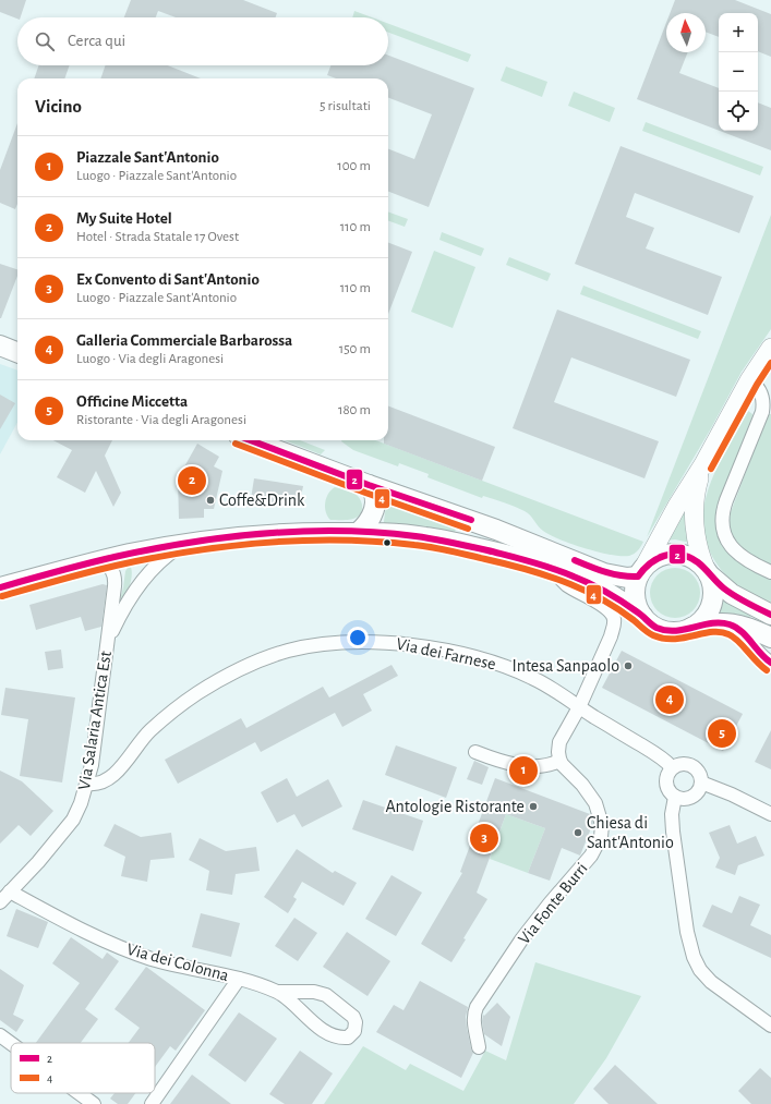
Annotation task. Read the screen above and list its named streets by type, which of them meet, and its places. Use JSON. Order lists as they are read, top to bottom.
{
  "streets": {
    "street": [
      "Via dei Farnese",
      "Via Salaria Antica Est",
      "Via Fonte Burri",
      "Via dei Colonna"
    ]
  },
  "crossings": [
    ["Via dei Farnese", "Via Salaria Antica Est"],
    ["Via Salaria Antica Est", "Via dei Colonna"]
  ],
  "places": [
    "Coffe&Drink",
    "Intesa Sanpaolo",
    "Antologie Ristorante",
    "Chiesa di Sant'Antonio"
  ],
  "lines": ["transit line 4", "transit line 2"],
  "legend": ["2", "4"],
  "north": "top",
  "page": {
    "map_buttons": ["+", "−"],
    "search": "Cerca qui",
    "heading": ["Vicino", "5 risultati"],
    "list": [
      {
        "mark": "1",
        "name": "Piazzale Sant'Antonio",
        "note": "Luogo · Piazzale Sant'Antonio",
        "value": "100 m"
      },
      {
        "mark": "2",
        "name": "My Suite Hotel",
        "note": "Hotel · Strada Statale 17 Ovest",
        "value": "110 m"
      },
      {
        "mark": "3",
        "name": "Ex Convento di Sant'Antonio",
        "note": "Luogo · Piazzale Sant'Antonio",
        "value": "110 m"
      },
      {
        "mark": "4",
        "name": "Galleria Commerciale Barbarossa",
        "note": "Luogo · Via degli Aragonesi",
        "value": "150 m"
      },
      {
        "mark": "5",
        "name": "Officine Miccetta",
        "note": "Ristorante · Via degli Aragonesi",
        "value": "180 m"
      }
    ],
    "pins": [
      "2",
      "4",
      "5",
      "1",
      "3"
    ]
  }
}
